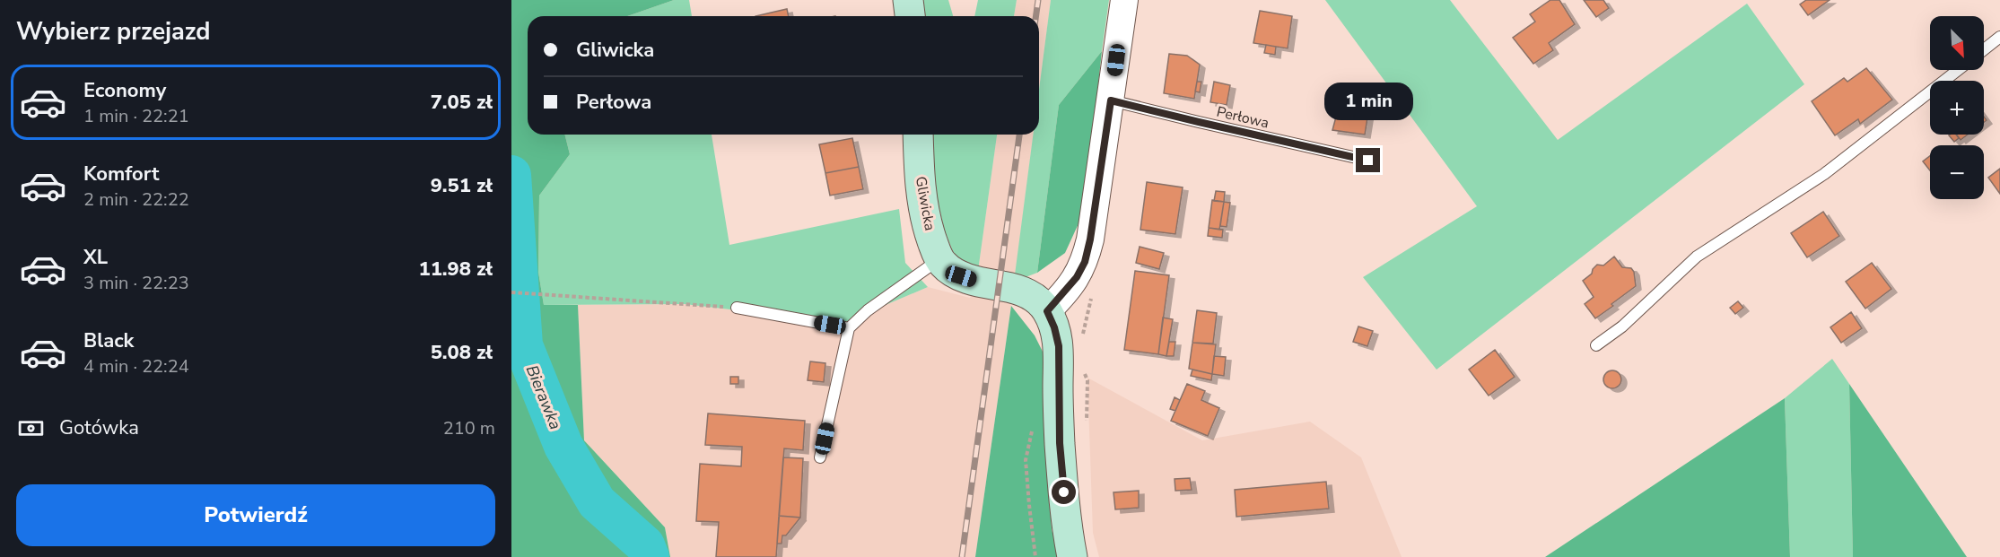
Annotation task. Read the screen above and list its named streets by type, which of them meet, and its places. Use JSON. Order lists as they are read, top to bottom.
{
  "streets": {
    "main road": ["Gliwicka"],
    "lane": ["Perłowa"]
  },
  "water": ["Bierawka"],
  "north": "bottom right",
  "page": {
    "heading": "Wybierz przejazd",
    "map_buttons": ["+", "−"],
    "banner": ["Gliwicka", "Perłowa"],
    "list": [
      {
        "name": "Economy",
        "note": "1 min · 22:21",
        "value": "7.05 zł"
      },
      {
        "name": "Komfort",
        "note": "2 min · 22:22",
        "value": "9.51 zł"
      },
      {
        "name": "XL",
        "note": "3 min · 22:23",
        "value": "11.98 zł"
      },
      {
        "name": "Black",
        "note": "4 min · 22:24",
        "value": "5.08 zł"
      }
    ],
    "bubble": "1 min",
    "pay": ["Gotówka", "210 m"],
    "buttons": "Potwierdź"
  }
}
